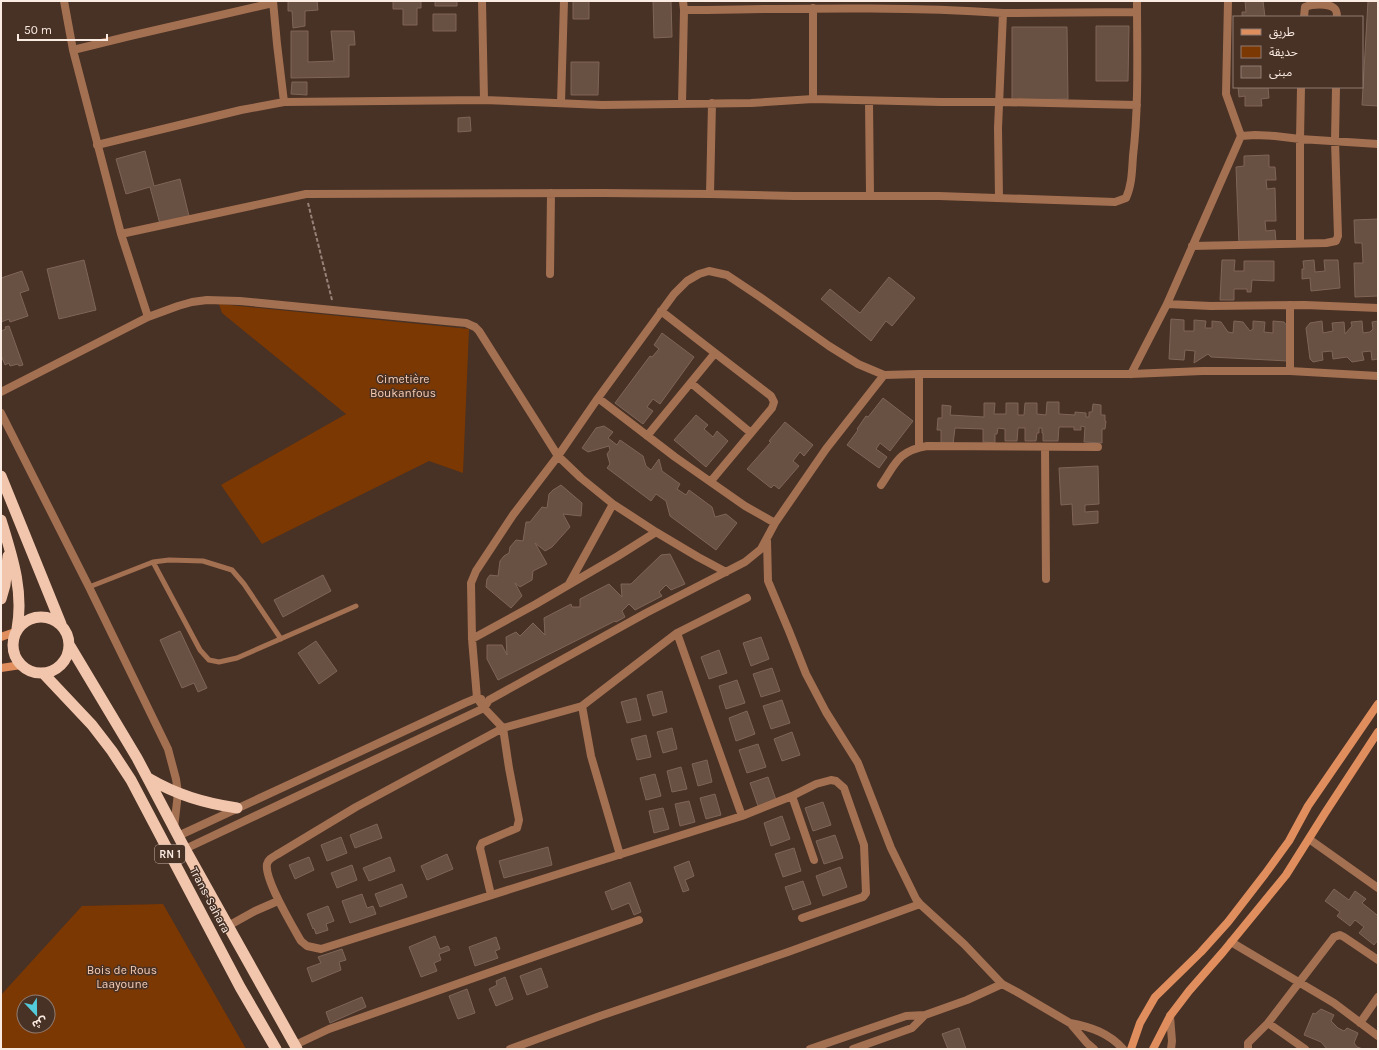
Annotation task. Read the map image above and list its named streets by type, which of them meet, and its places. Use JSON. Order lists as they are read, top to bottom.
{
  "streets": {
    "highway": ["RN 1", "Trans-Sahara"]
  },
  "parks": ["Cimetière Boukanfous", "Bois de Rous Laayoune"],
  "legend": ["طريق", "حديقة", "مبنى"],
  "scale_bar": "50 m",
  "north": "bottom"
}
